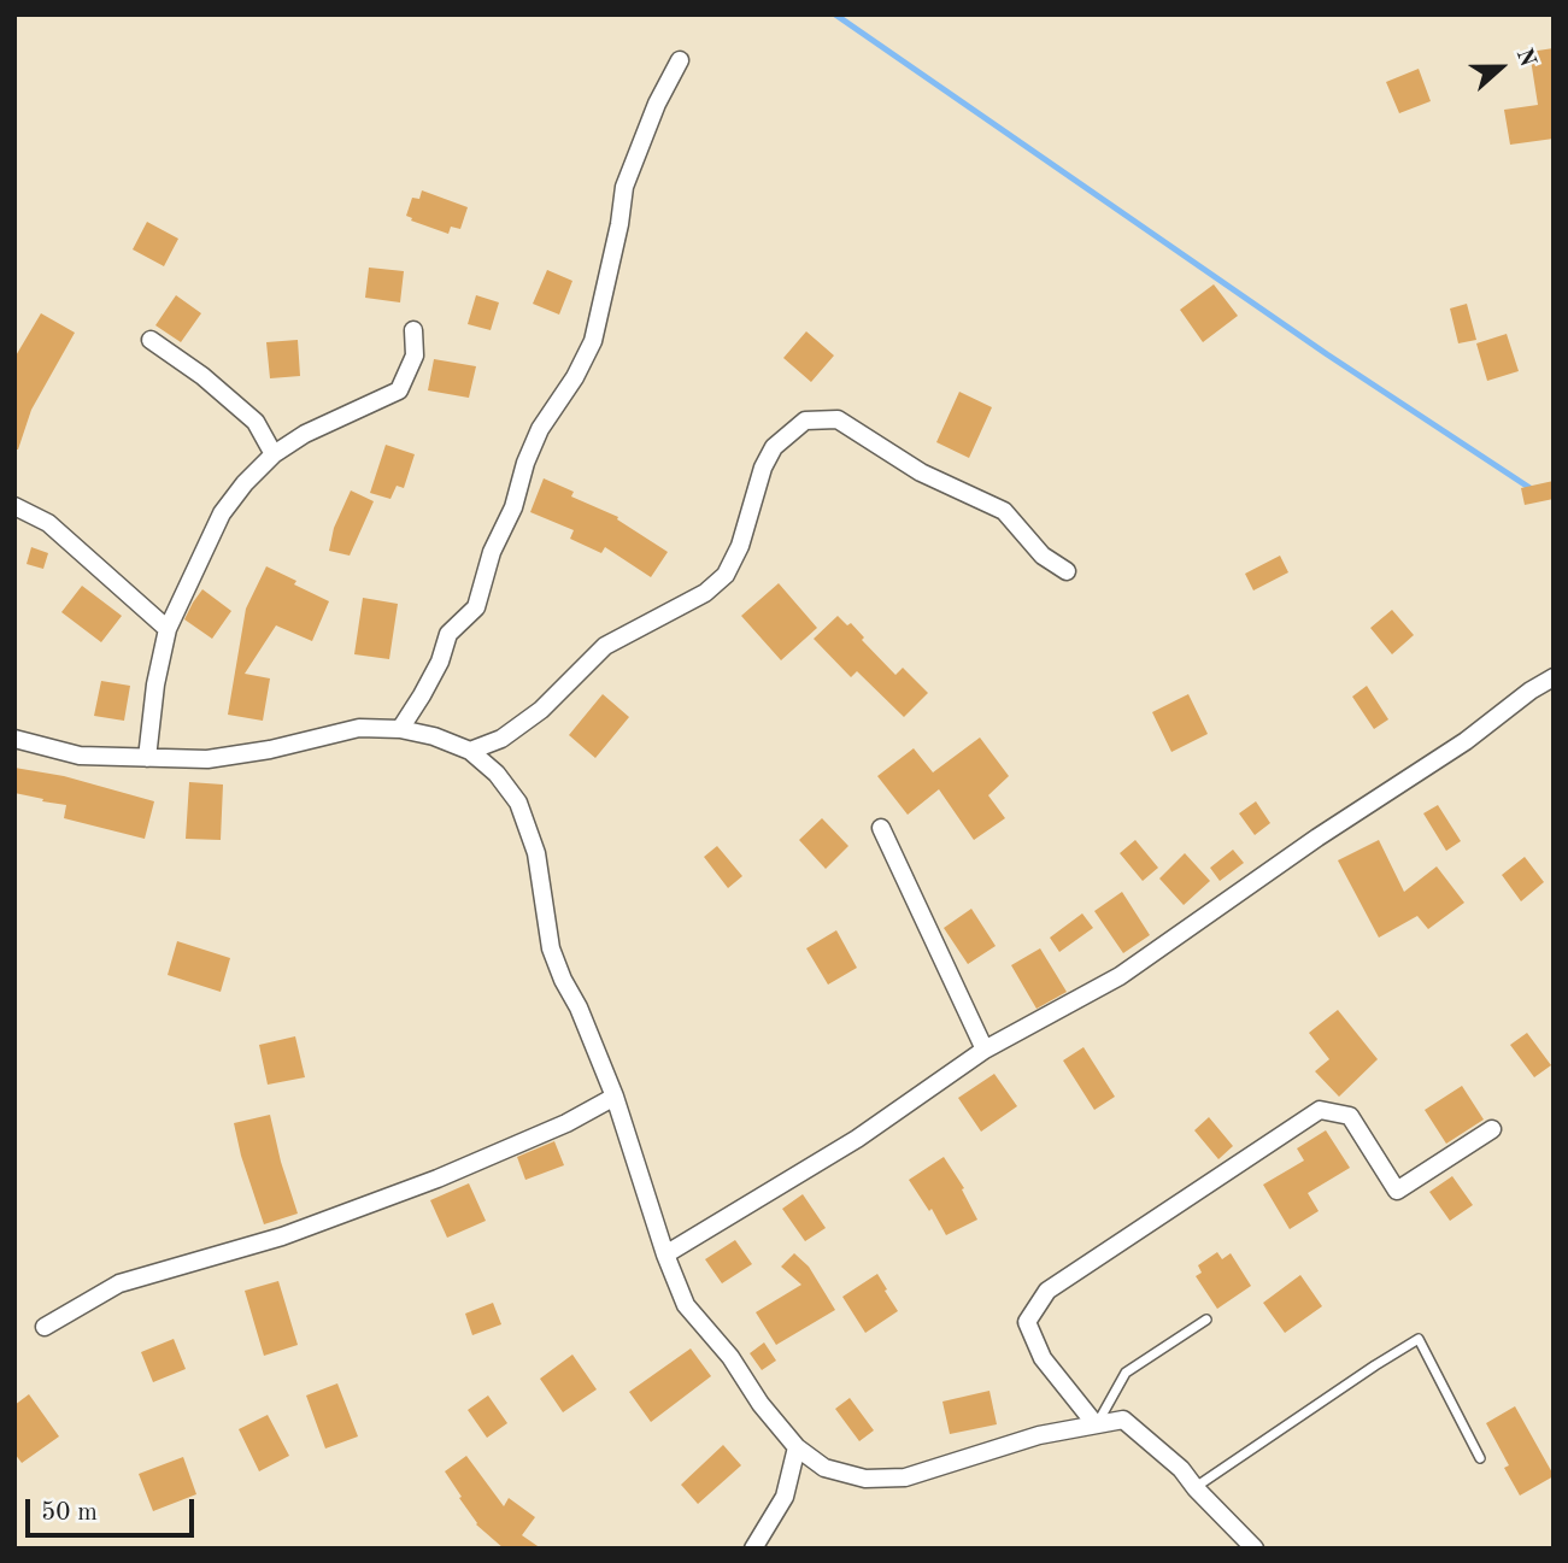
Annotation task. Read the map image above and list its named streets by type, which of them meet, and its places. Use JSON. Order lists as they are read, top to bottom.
{
  "scale_bar": "50 m",
  "north": "right"
}
